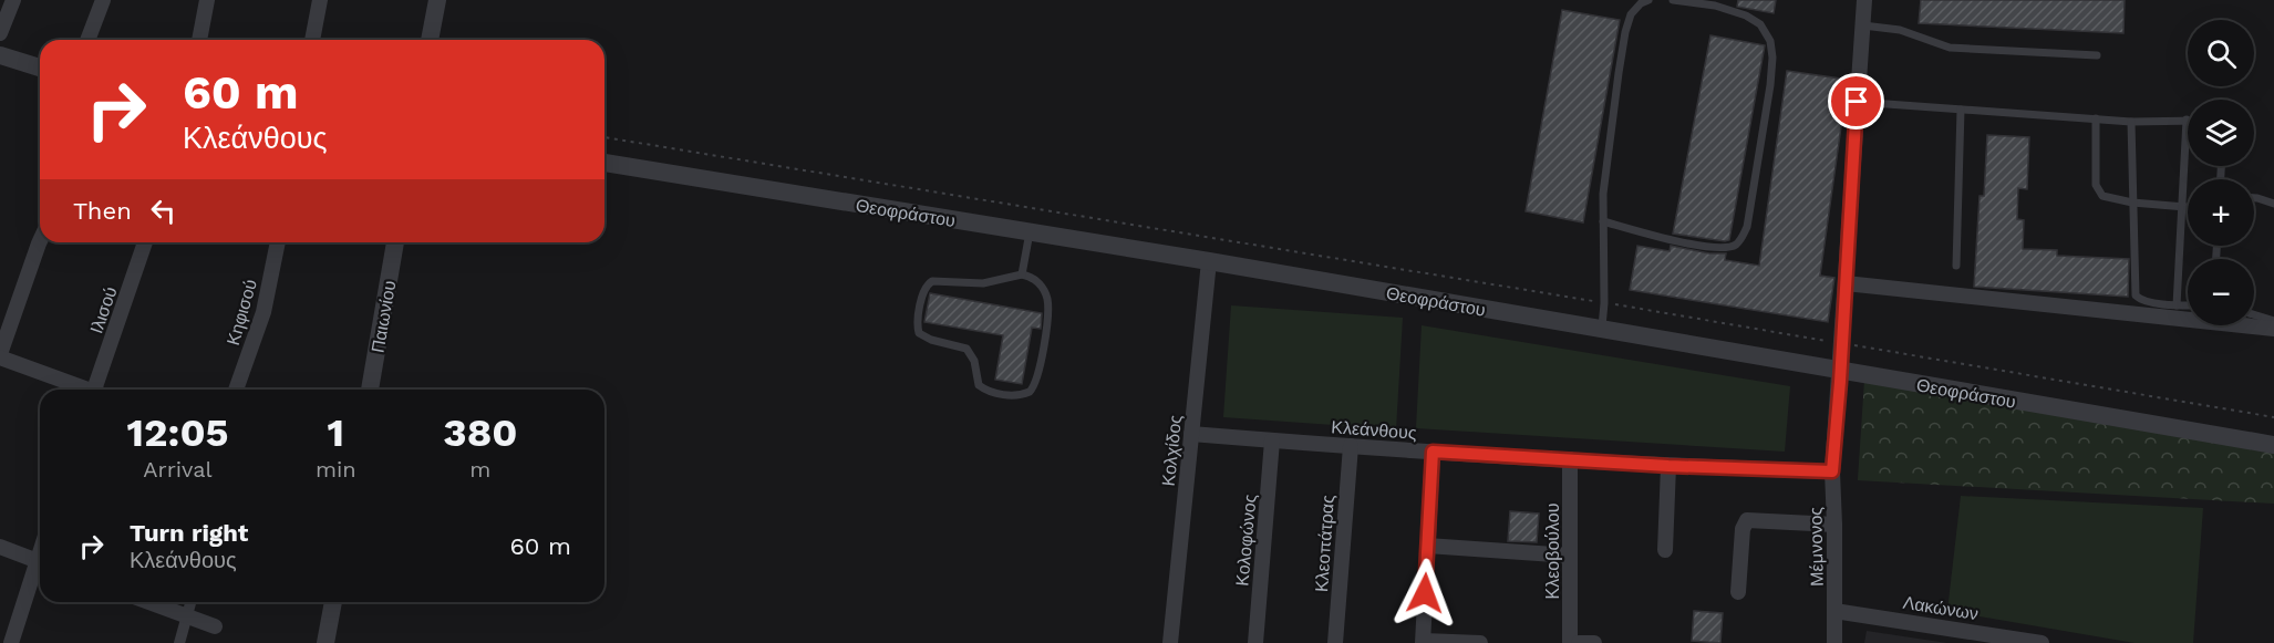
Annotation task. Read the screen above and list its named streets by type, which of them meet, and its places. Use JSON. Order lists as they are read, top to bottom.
{
  "streets": {
    "street": [
      "Θεοφράστου",
      "Ιλισού",
      "Κηφισού",
      "Παιωνίου",
      "Κλεάνθους",
      "Κολχίδος",
      "Κολοφώνος",
      "Κλεοπάτρας",
      "Μέμνονος",
      "Κλεοβούλου",
      "Λακώνων"
    ]
  },
  "crossings": [
    ["Θεοφράστου", "Κολχίδος"],
    ["Θεοφράστου", "Μέμνονος"],
    ["Κλεάνθους", "Κολχίδος"],
    ["Κλεάνθους", "Κολοφώνος"],
    ["Κλεάνθους", "Κλεοπάτρας"],
    ["Κλεάνθους", "Μέμνονος"],
    ["Κλεάνθους", "Κλεοβούλου"],
    ["Μέμνονος", "Λακώνων"]
  ],
  "page": {
    "map_buttons": ["+", "−"],
    "turn": ["60 m", "Κλεάνθους"],
    "then": "Then",
    "eta": [
      "12:05",
      "Arrival",
      "1",
      "min",
      "380",
      "m"
    ],
    "list": [
      {
        "name": "Turn right",
        "note": "Κλεάνθους",
        "value": "60 m"
      }
    ]
  }
}
